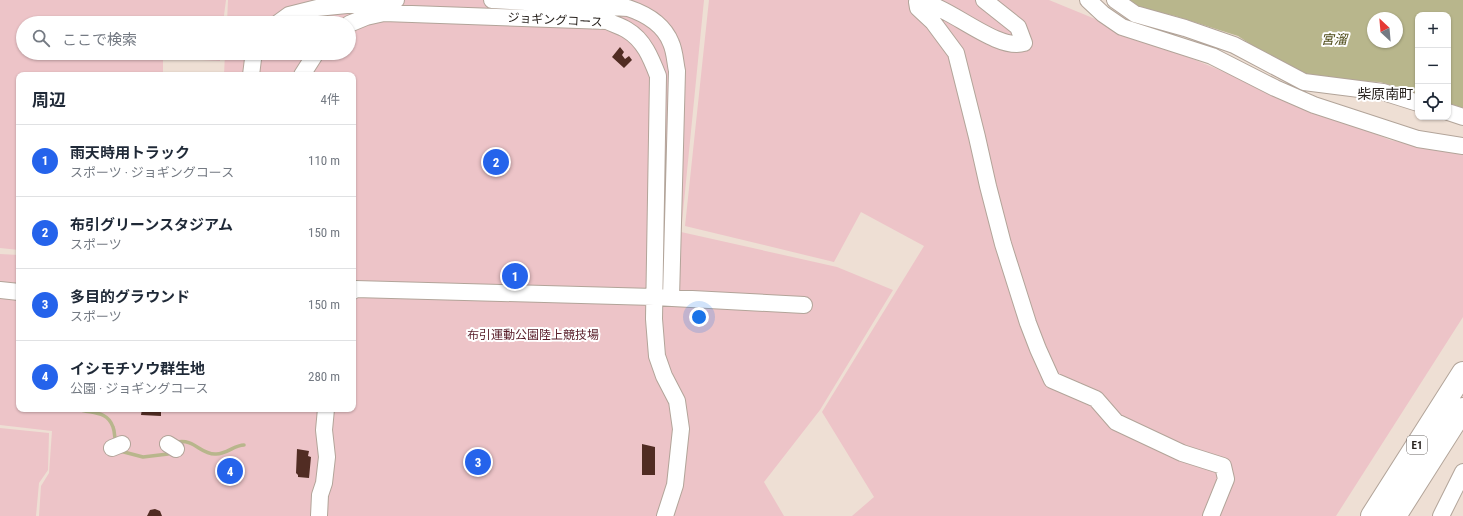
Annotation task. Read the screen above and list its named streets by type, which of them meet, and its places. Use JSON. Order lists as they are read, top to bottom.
{
  "streets": {
    "highway": ["E1"],
    "street": ["ジョギングコース"]
  },
  "districts": ["柴原南町"],
  "water": ["宮溜"],
  "parks": ["布引運動公園陸上競技場"],
  "north": "top left",
  "page": {
    "map_buttons": ["+", "−"],
    "search": "ここで検索",
    "heading": ["周辺", "4件"],
    "list": [
      {
        "mark": "1",
        "name": "雨天時用トラック",
        "note": "スポーツ · ジョギングコース",
        "value": "110 m"
      },
      {
        "mark": "2",
        "name": "布引グリーンスタジアム",
        "note": "スポーツ",
        "value": "150 m"
      },
      {
        "mark": "3",
        "name": "多目的グラウンド",
        "note": "スポーツ",
        "value": "150 m"
      },
      {
        "mark": "4",
        "name": "イシモチソウ群生地",
        "note": "公園 · ジョギングコース",
        "value": "280 m"
      }
    ],
    "pins": [
      "2",
      "1",
      "3",
      "4"
    ]
  }
}
